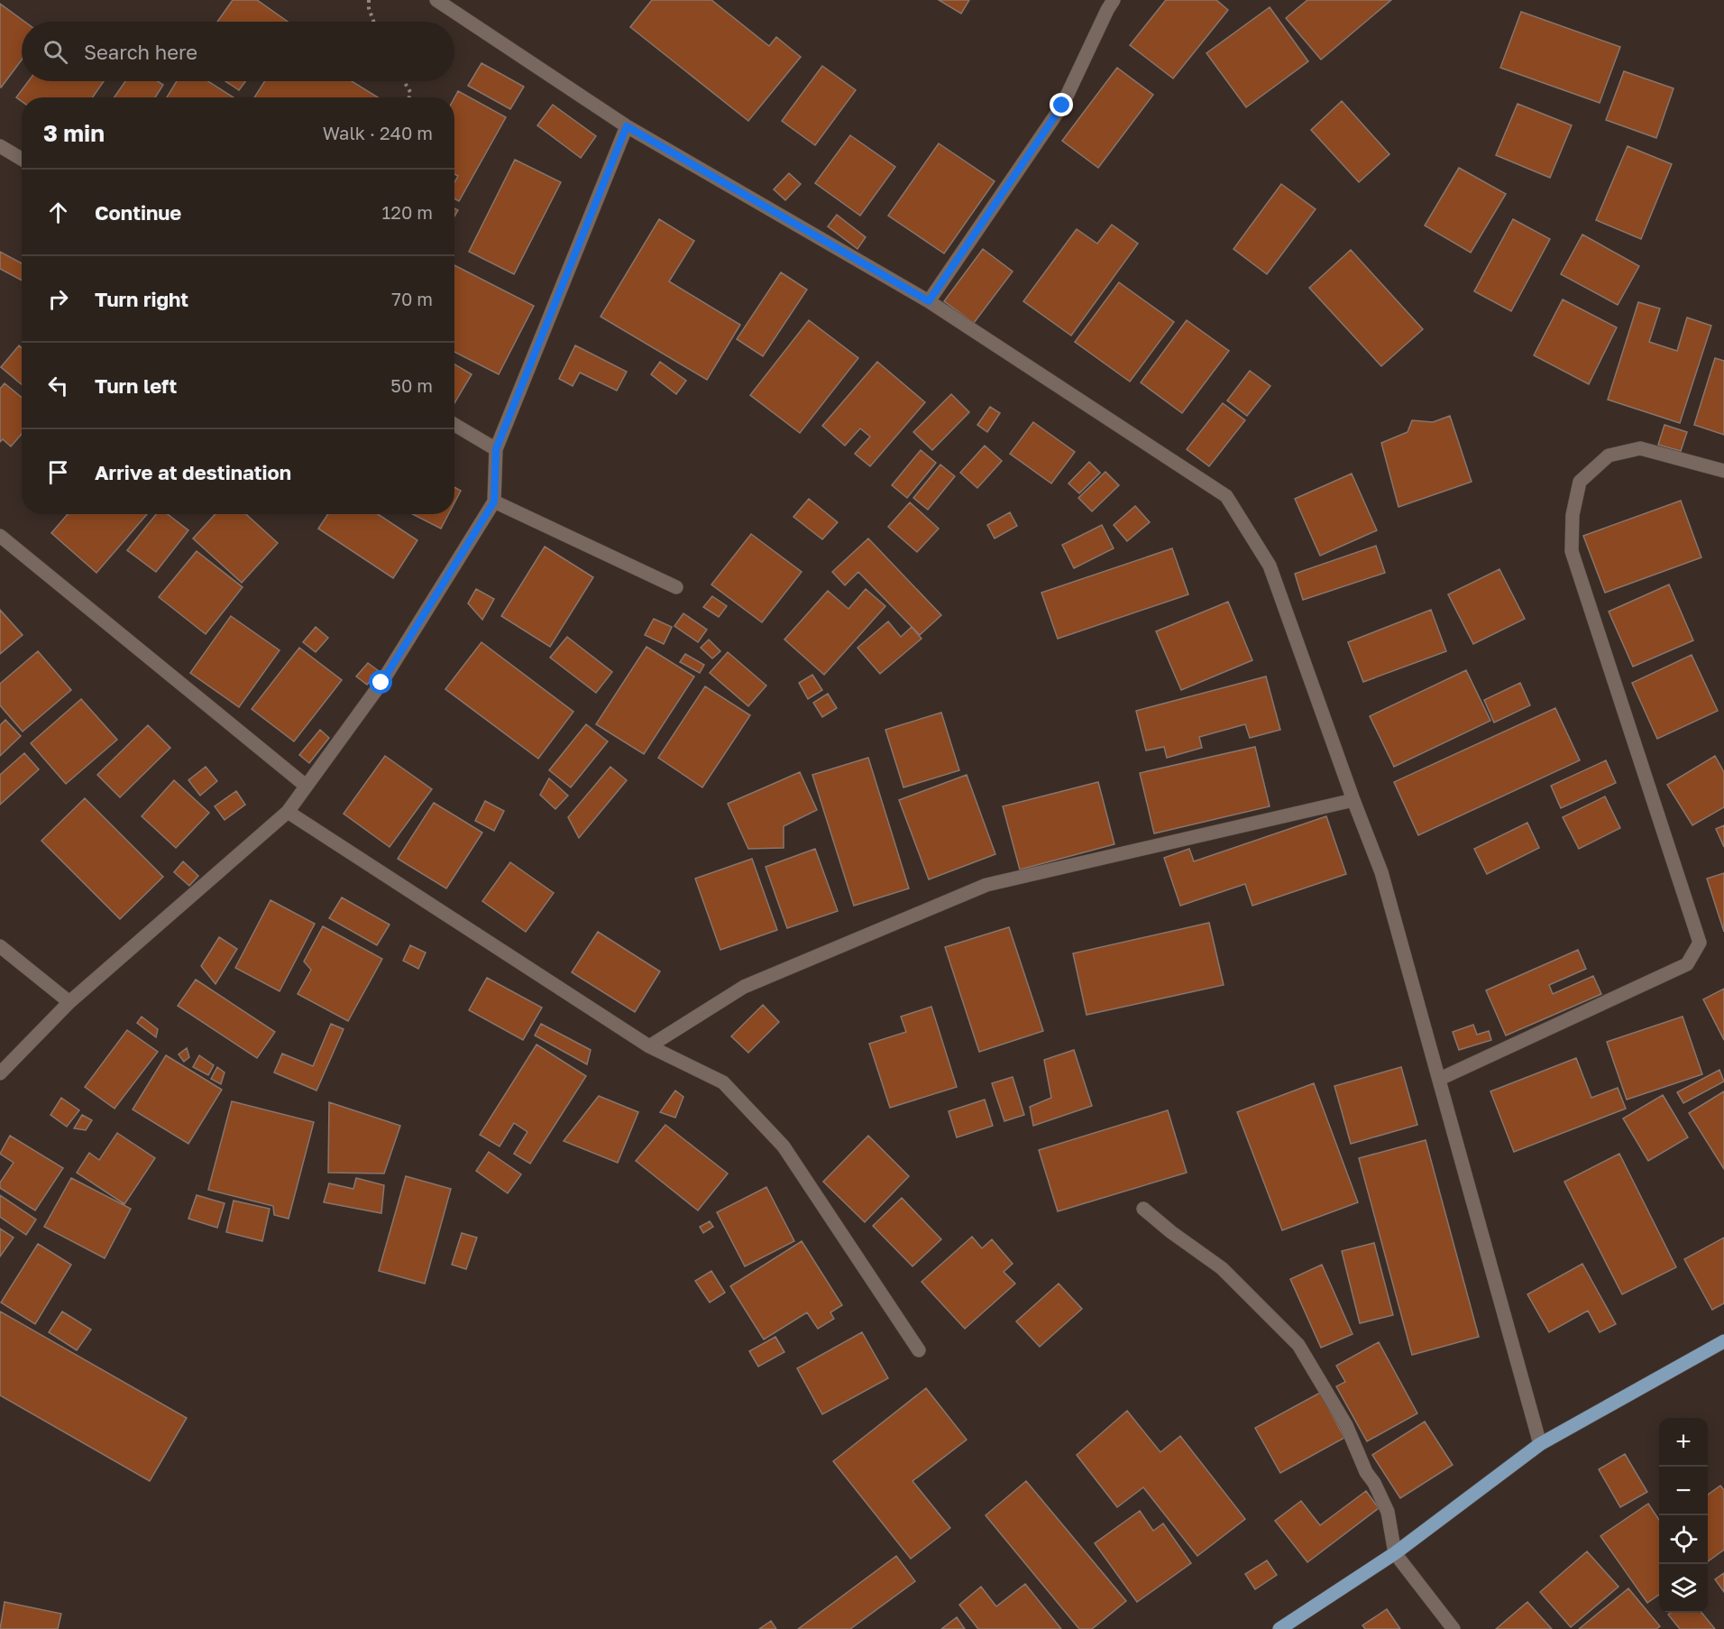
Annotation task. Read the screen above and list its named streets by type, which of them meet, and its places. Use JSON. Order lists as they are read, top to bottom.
{
  "page": {
    "search": "Search here",
    "heading": ["3 min", "Walk · 240 m"],
    "list": [
      ["Continue", "120 m"],
      ["Turn right", "70 m"],
      ["Turn left", "50 m"],
      "Arrive at destination"
    ],
    "map_buttons": ["+", "−"]
  }
}
